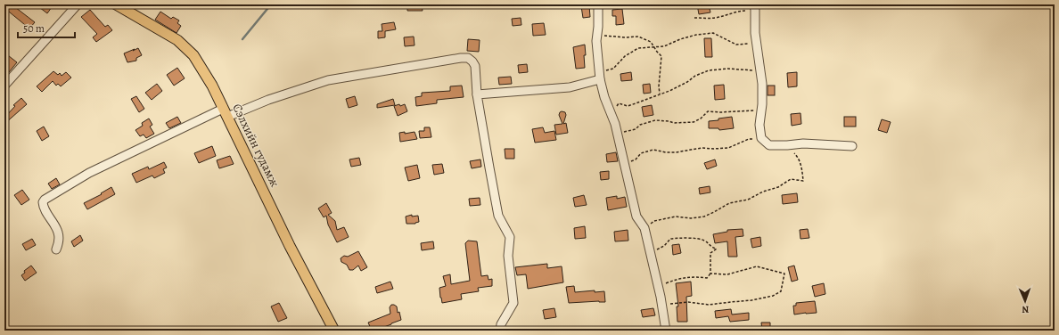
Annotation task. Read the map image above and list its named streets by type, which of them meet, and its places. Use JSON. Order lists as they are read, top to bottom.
{
  "streets": {
    "main road": ["Сэлхийн гудамж"]
  },
  "scale_bar": "50 m",
  "north": "bottom"
}
